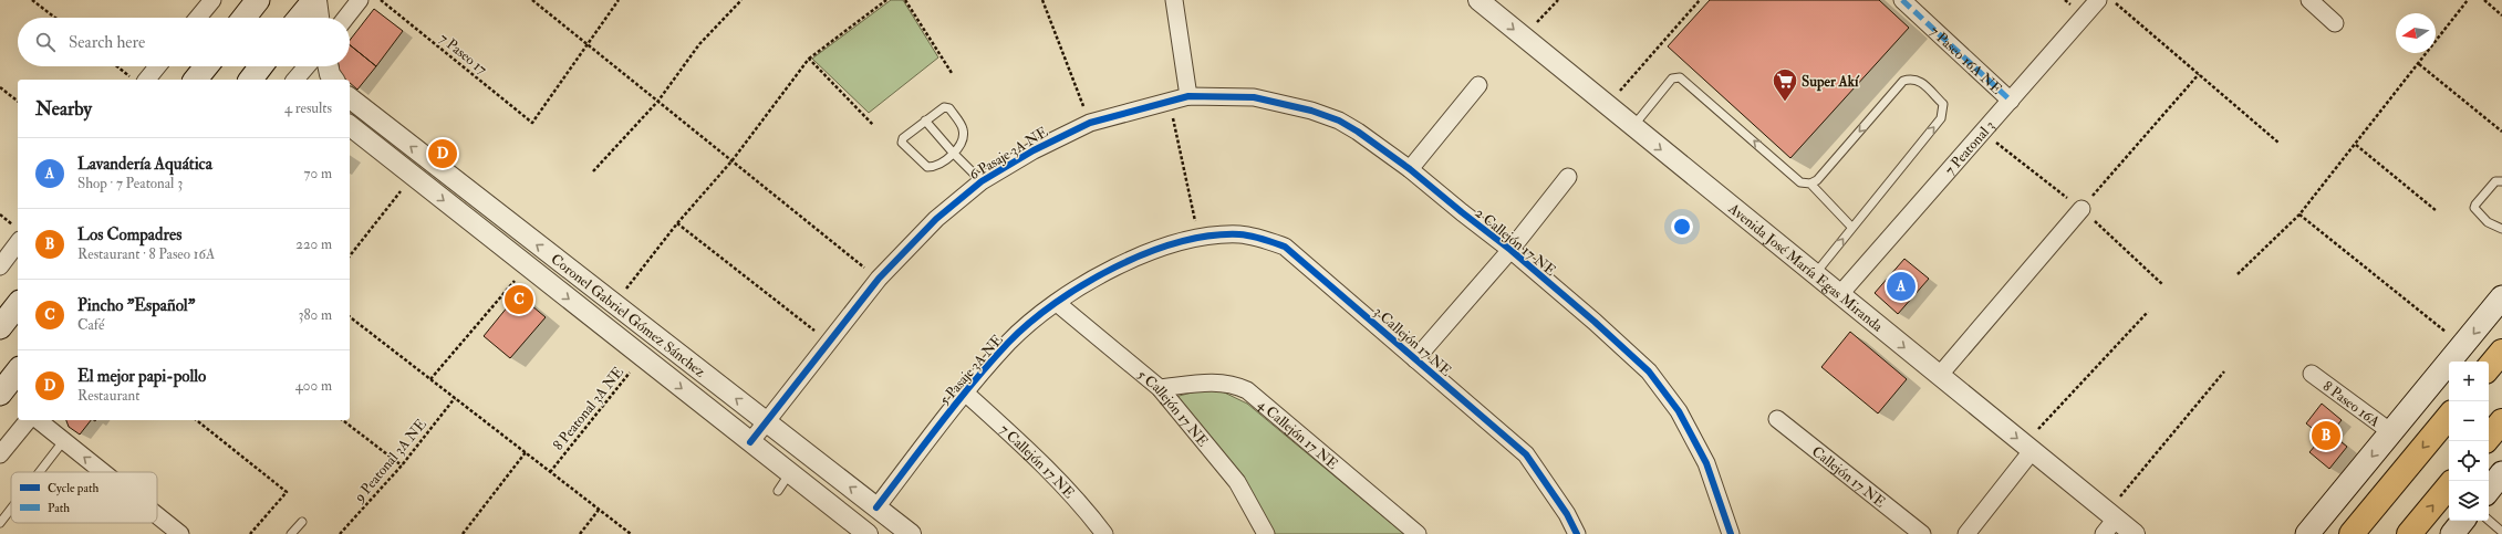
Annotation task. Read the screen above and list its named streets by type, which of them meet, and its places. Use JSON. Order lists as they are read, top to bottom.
{
  "streets": {
    "street": [
      "7 Paseo 16A NE",
      "7 Peatonal 3",
      "6 Pasaje 3A NE",
      "2 Callejón 17 NE",
      "Avenida José María Egas Miranda",
      "Coronel Gabriel Gómez Sánchez",
      "3 Callejón 17 NE",
      "5 Pasaje 3A NE",
      "8 Paseo 16A",
      "5 Callejón 17 NE",
      "4 Callejón 17 NE",
      "7 Callejón 17 NE",
      "Callejón 17 NE"
    ],
    "path": ["7 Paseo 17", "8 Peatonal 3A NE", "9 Peatonal 3A NE"]
  },
  "crossings": [
    ["7 Paseo 16A NE", "7 Peatonal 3"],
    ["7 Peatonal 3", "Avenida José María Egas Miranda"],
    ["6 Pasaje 3A NE", "2 Callejón 17 NE"],
    ["6 Pasaje 3A NE", "Coronel Gabriel Gómez Sánchez"],
    ["Coronel Gabriel Gómez Sánchez", "5 Pasaje 3A NE"],
    ["Coronel Gabriel Gómez Sánchez", "8 Peatonal 3A NE"],
    ["3 Callejón 17 NE", "5 Pasaje 3A NE"],
    ["5 Pasaje 3A NE", "5 Callejón 17 NE"],
    ["5 Pasaje 3A NE", "7 Callejón 17 NE"],
    ["5 Callejón 17 NE", "4 Callejón 17 NE"]
  ],
  "one_way": ["Avenida José María Egas Miranda"],
  "places": {
    "supermarket": ["Super Akí"]
  },
  "legend": ["Cycle path", "Path"],
  "north": "left",
  "page": {
    "search": "Search here",
    "heading": ["Nearby", "4 results"],
    "pins": [
      "D",
      "A",
      "C",
      "B"
    ],
    "list": [
      {
        "mark": "A",
        "name": "Lavandería Aquática",
        "note": "Shop · 7 Peatonal 3",
        "value": "70 m"
      },
      {
        "mark": "B",
        "name": "Los Compadres",
        "note": "Restaurant · 8 Paseo 16A",
        "value": "220 m"
      },
      {
        "mark": "C",
        "name": "Pincho \"Español\"",
        "note": "Café",
        "value": "380 m"
      },
      {
        "mark": "D",
        "name": "El mejor papi-pollo",
        "note": "Restaurant",
        "value": "400 m"
      }
    ],
    "map_buttons": ["+", "−"]
  }
}
